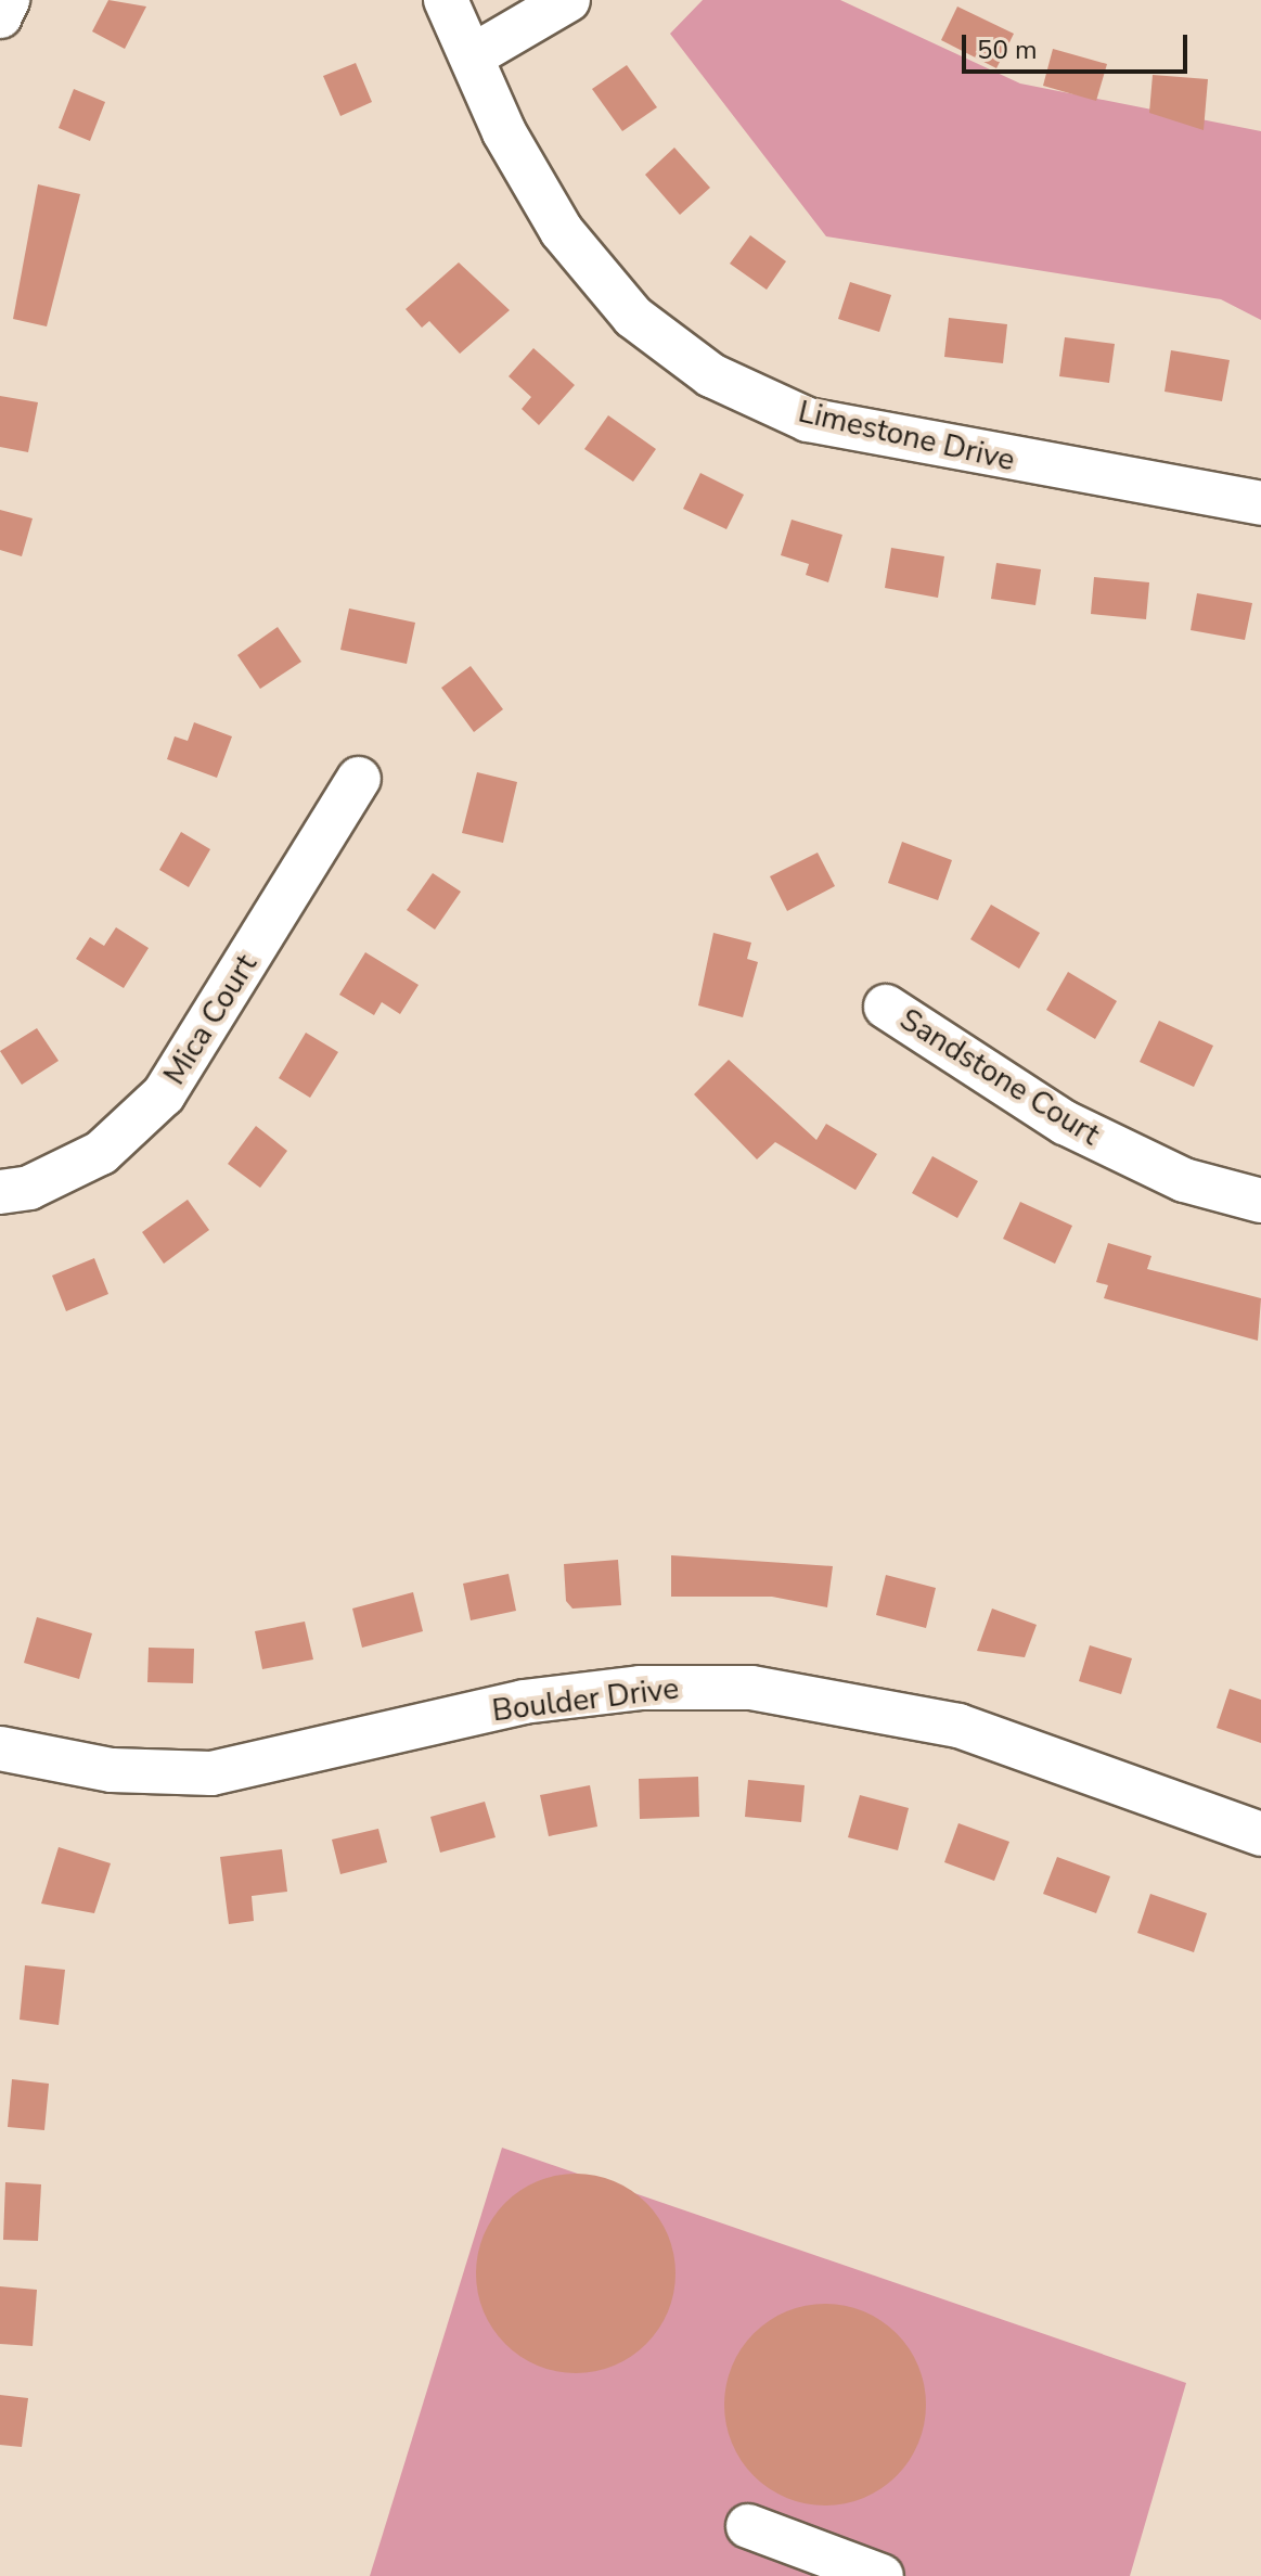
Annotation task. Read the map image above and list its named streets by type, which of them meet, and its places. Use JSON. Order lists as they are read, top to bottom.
{
  "streets": {
    "street": [
      "Limestone Drive",
      "Mica Court",
      "Sandstone Court",
      "Boulder Drive"
    ]
  },
  "scale_bar": "50 m"
}
